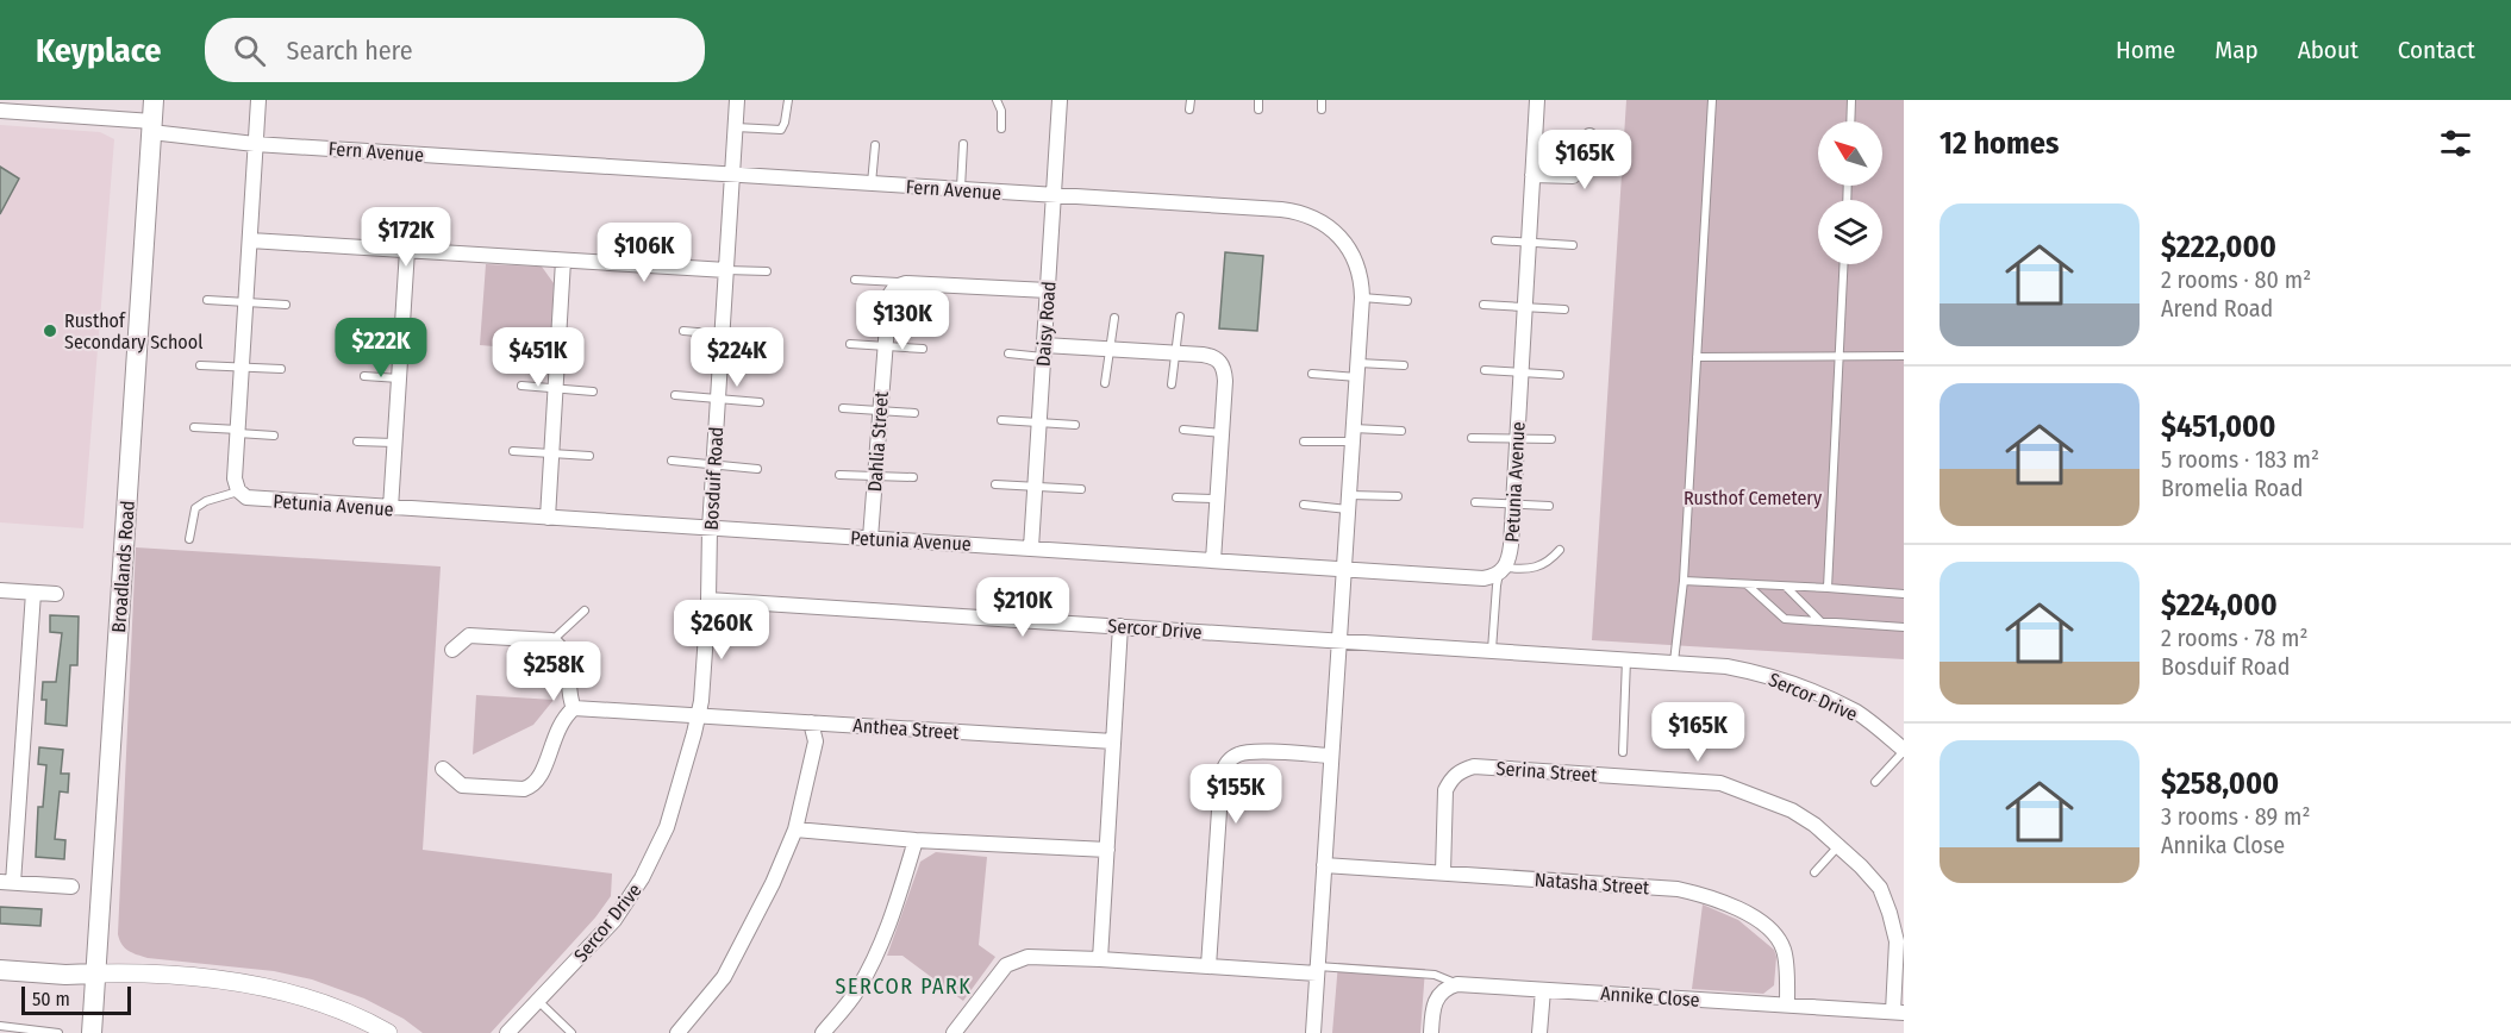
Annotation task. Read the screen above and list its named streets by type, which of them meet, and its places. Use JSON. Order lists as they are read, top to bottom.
{
  "streets": {
    "main road": ["Broadlands Road"],
    "street": [
      "Fern Avenue",
      "Daisy Road",
      "Dahlia Street",
      "Bosduif Road",
      "Petunia Avenue",
      "Sercor Drive",
      "Anthea Street",
      "Serina Street",
      "Natasha Street",
      "Annike Close"
    ]
  },
  "crossings": [
    ["Fern Avenue", "Daisy Road"],
    ["Fern Avenue", "Bosduif Road"],
    ["Fern Avenue", "Petunia Avenue"],
    ["Fern Avenue", "Broadlands Road"],
    ["Fern Avenue", "Sercor Drive"],
    ["Fern Avenue", "Natasha Street"],
    ["Daisy Road", "Petunia Avenue"],
    ["Dahlia Street", "Petunia Avenue"],
    ["Bosduif Road", "Petunia Avenue"],
    ["Bosduif Road", "Sercor Drive"],
    ["Sercor Drive", "Anthea Street"],
    ["Serina Street", "Natasha Street"],
    ["Serina Street", "Annike Close"],
    ["Natasha Street", "Annike Close"]
  ],
  "districts": ["SERCOR PARK"],
  "parks": ["Rusthof Cemetery"],
  "places": ["Rusthof Secondary School"],
  "scale_bar": "50 m",
  "north": "top left",
  "page": {
    "header": "Keyplace",
    "search": "Search here",
    "nav": [
      "Home",
      "Map",
      "About",
      "Contact"
    ],
    "heading": "12 homes",
    "price": [
      "$165K",
      "$172K",
      "$106K",
      "$130K",
      "$222K",
      "$451K",
      "$224K",
      "$210K",
      "$260K",
      "$258K",
      "$165K",
      "$155K"
    ],
    "list": [
      {
        "name": "$222,000",
        "note": "2 rooms · 80 m² · Arend Road"
      },
      {
        "name": "$451,000",
        "note": "5 rooms · 183 m² · Bromelia Road"
      },
      {
        "name": "$224,000",
        "note": "2 rooms · 78 m² · Bosduif Road"
      },
      {
        "name": "$258,000",
        "note": "3 rooms · 89 m² · Annika Close"
      }
    ],
    "scale": "50 m"
  }
}
